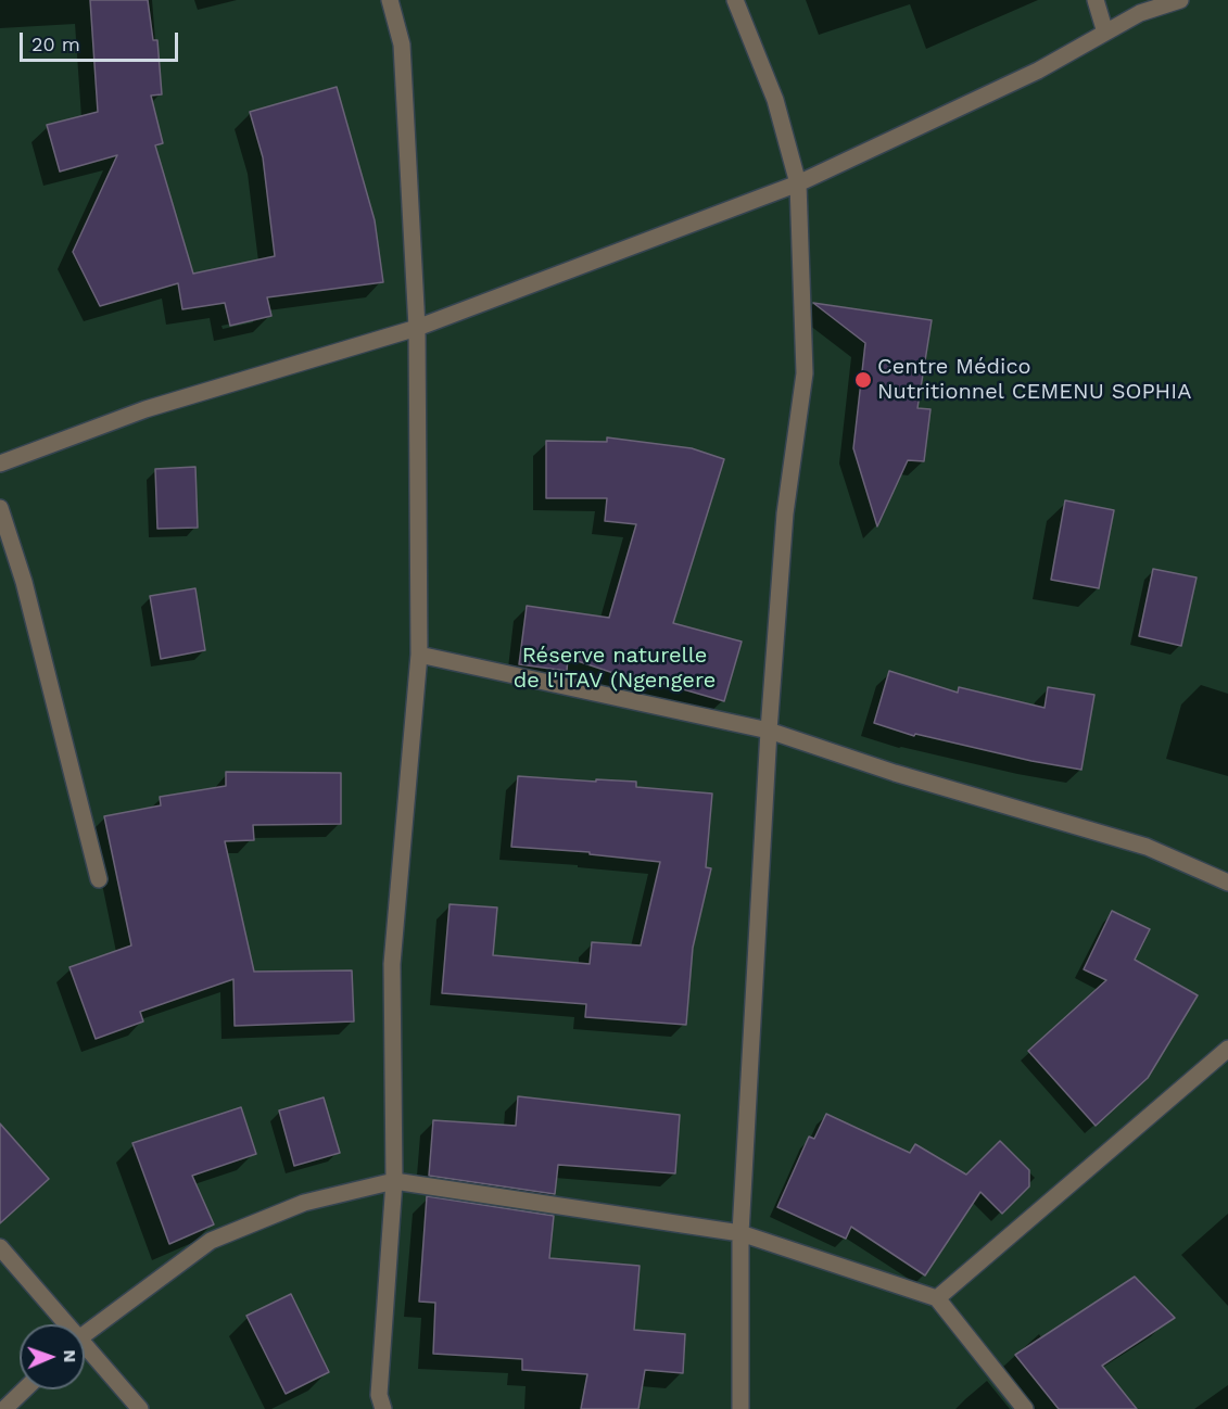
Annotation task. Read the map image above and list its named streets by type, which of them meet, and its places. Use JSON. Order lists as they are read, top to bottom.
{
  "parks": ["Réserve naturelle de l'ITAV (Ngengere"],
  "places": ["Centre Médico Nutritionnel CEMENU SOPHIA"],
  "scale_bar": "20 m",
  "north": "right"
}
